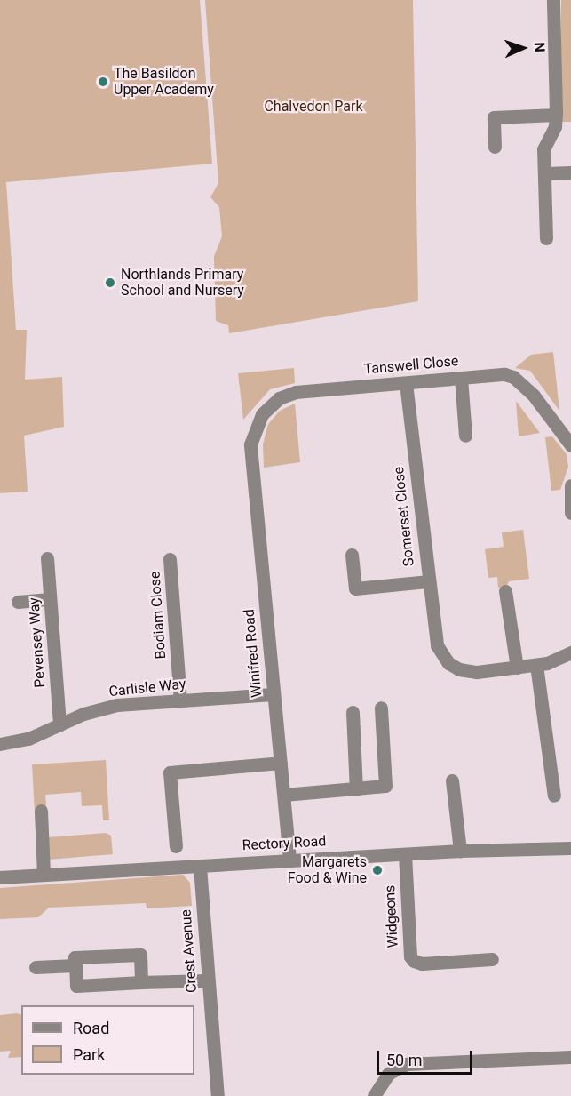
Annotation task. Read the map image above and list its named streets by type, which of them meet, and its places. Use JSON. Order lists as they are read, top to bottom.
{
  "streets": {
    "street": [
      "Tanswell Close",
      "Somerset Close",
      "Bodiam Close",
      "Pevensey Way",
      "Winifred Road",
      "Carlisle Way",
      "Rectory Road",
      "Widgeons",
      "Crest Avenue"
    ]
  },
  "crossings": [
    ["Tanswell Close", "Somerset Close"],
    ["Tanswell Close", "Winifred Road"],
    ["Bodiam Close", "Carlisle Way"],
    ["Pevensey Way", "Carlisle Way"],
    ["Winifred Road", "Carlisle Way"],
    ["Winifred Road", "Rectory Road"],
    ["Rectory Road", "Widgeons"],
    ["Rectory Road", "Crest Avenue"]
  ],
  "parks": ["Chalvedon Park"],
  "places": ["The Basildon Upper Academy", "Northlands Primary School and Nursery", "Margarets Food & Wine"],
  "legend": ["Road", "Park"],
  "scale_bar": "50 m",
  "north": "right"
}
